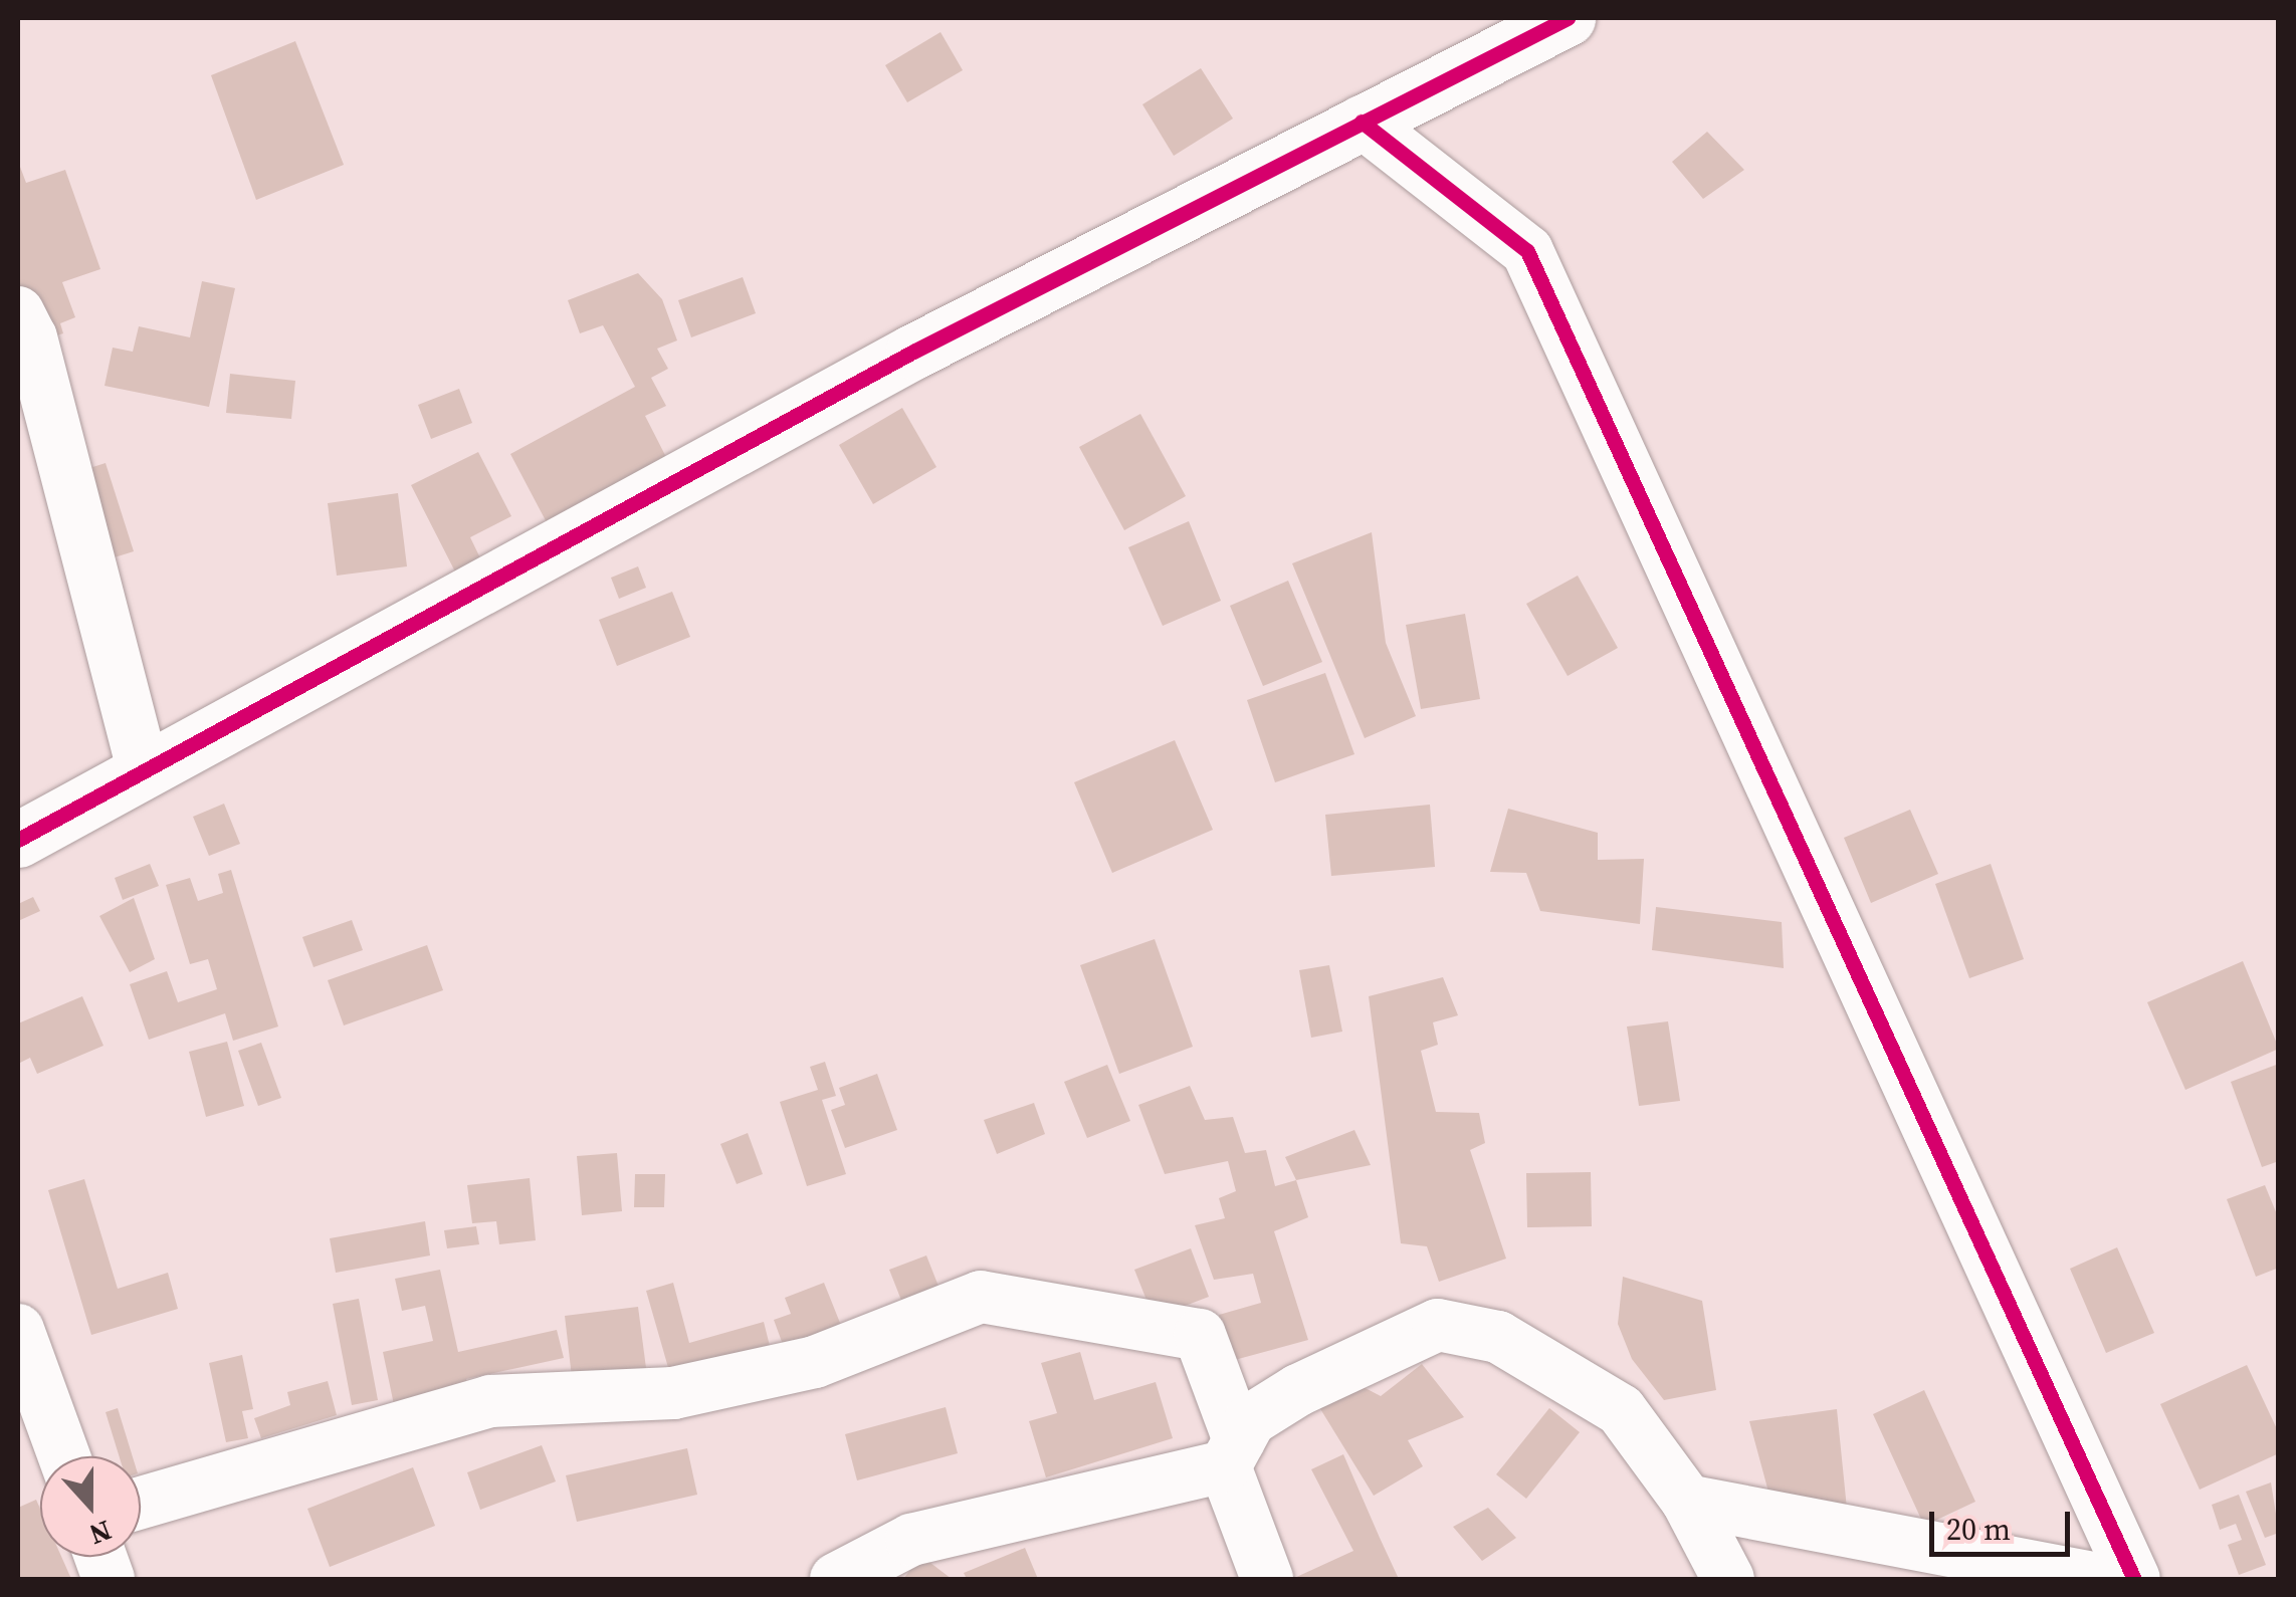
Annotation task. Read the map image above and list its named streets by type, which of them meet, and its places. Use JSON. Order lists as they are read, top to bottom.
{
  "scale_bar": "20 m",
  "north": "bottom"
}
